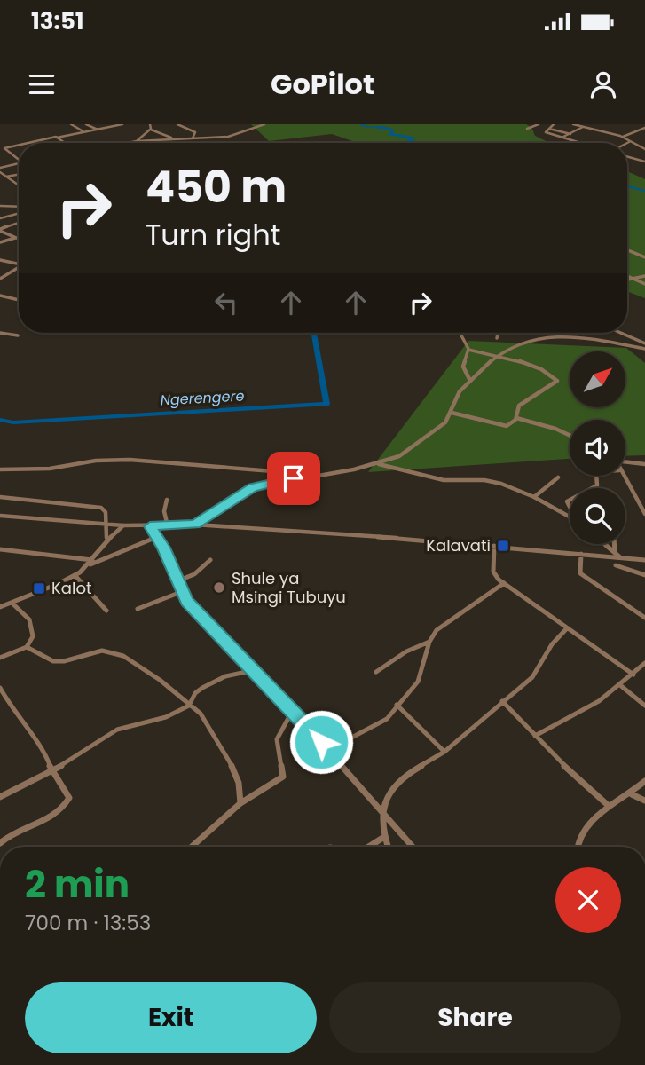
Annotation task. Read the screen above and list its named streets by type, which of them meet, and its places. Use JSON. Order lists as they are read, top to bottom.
{
  "water": ["Ngerengere"],
  "places": {
    "transit": ["Kalavati", "Kalot"],
    "other": ["Shule ya Msingi Tubuyu"]
  },
  "north": "top right",
  "page": {
    "status": "13:51",
    "header": "GoPilot",
    "turn": ["450 m", "Turn right"],
    "heading": ["2 min", "700 m · 13:53"],
    "buttons": ["Exit", "Share"]
  }
}
